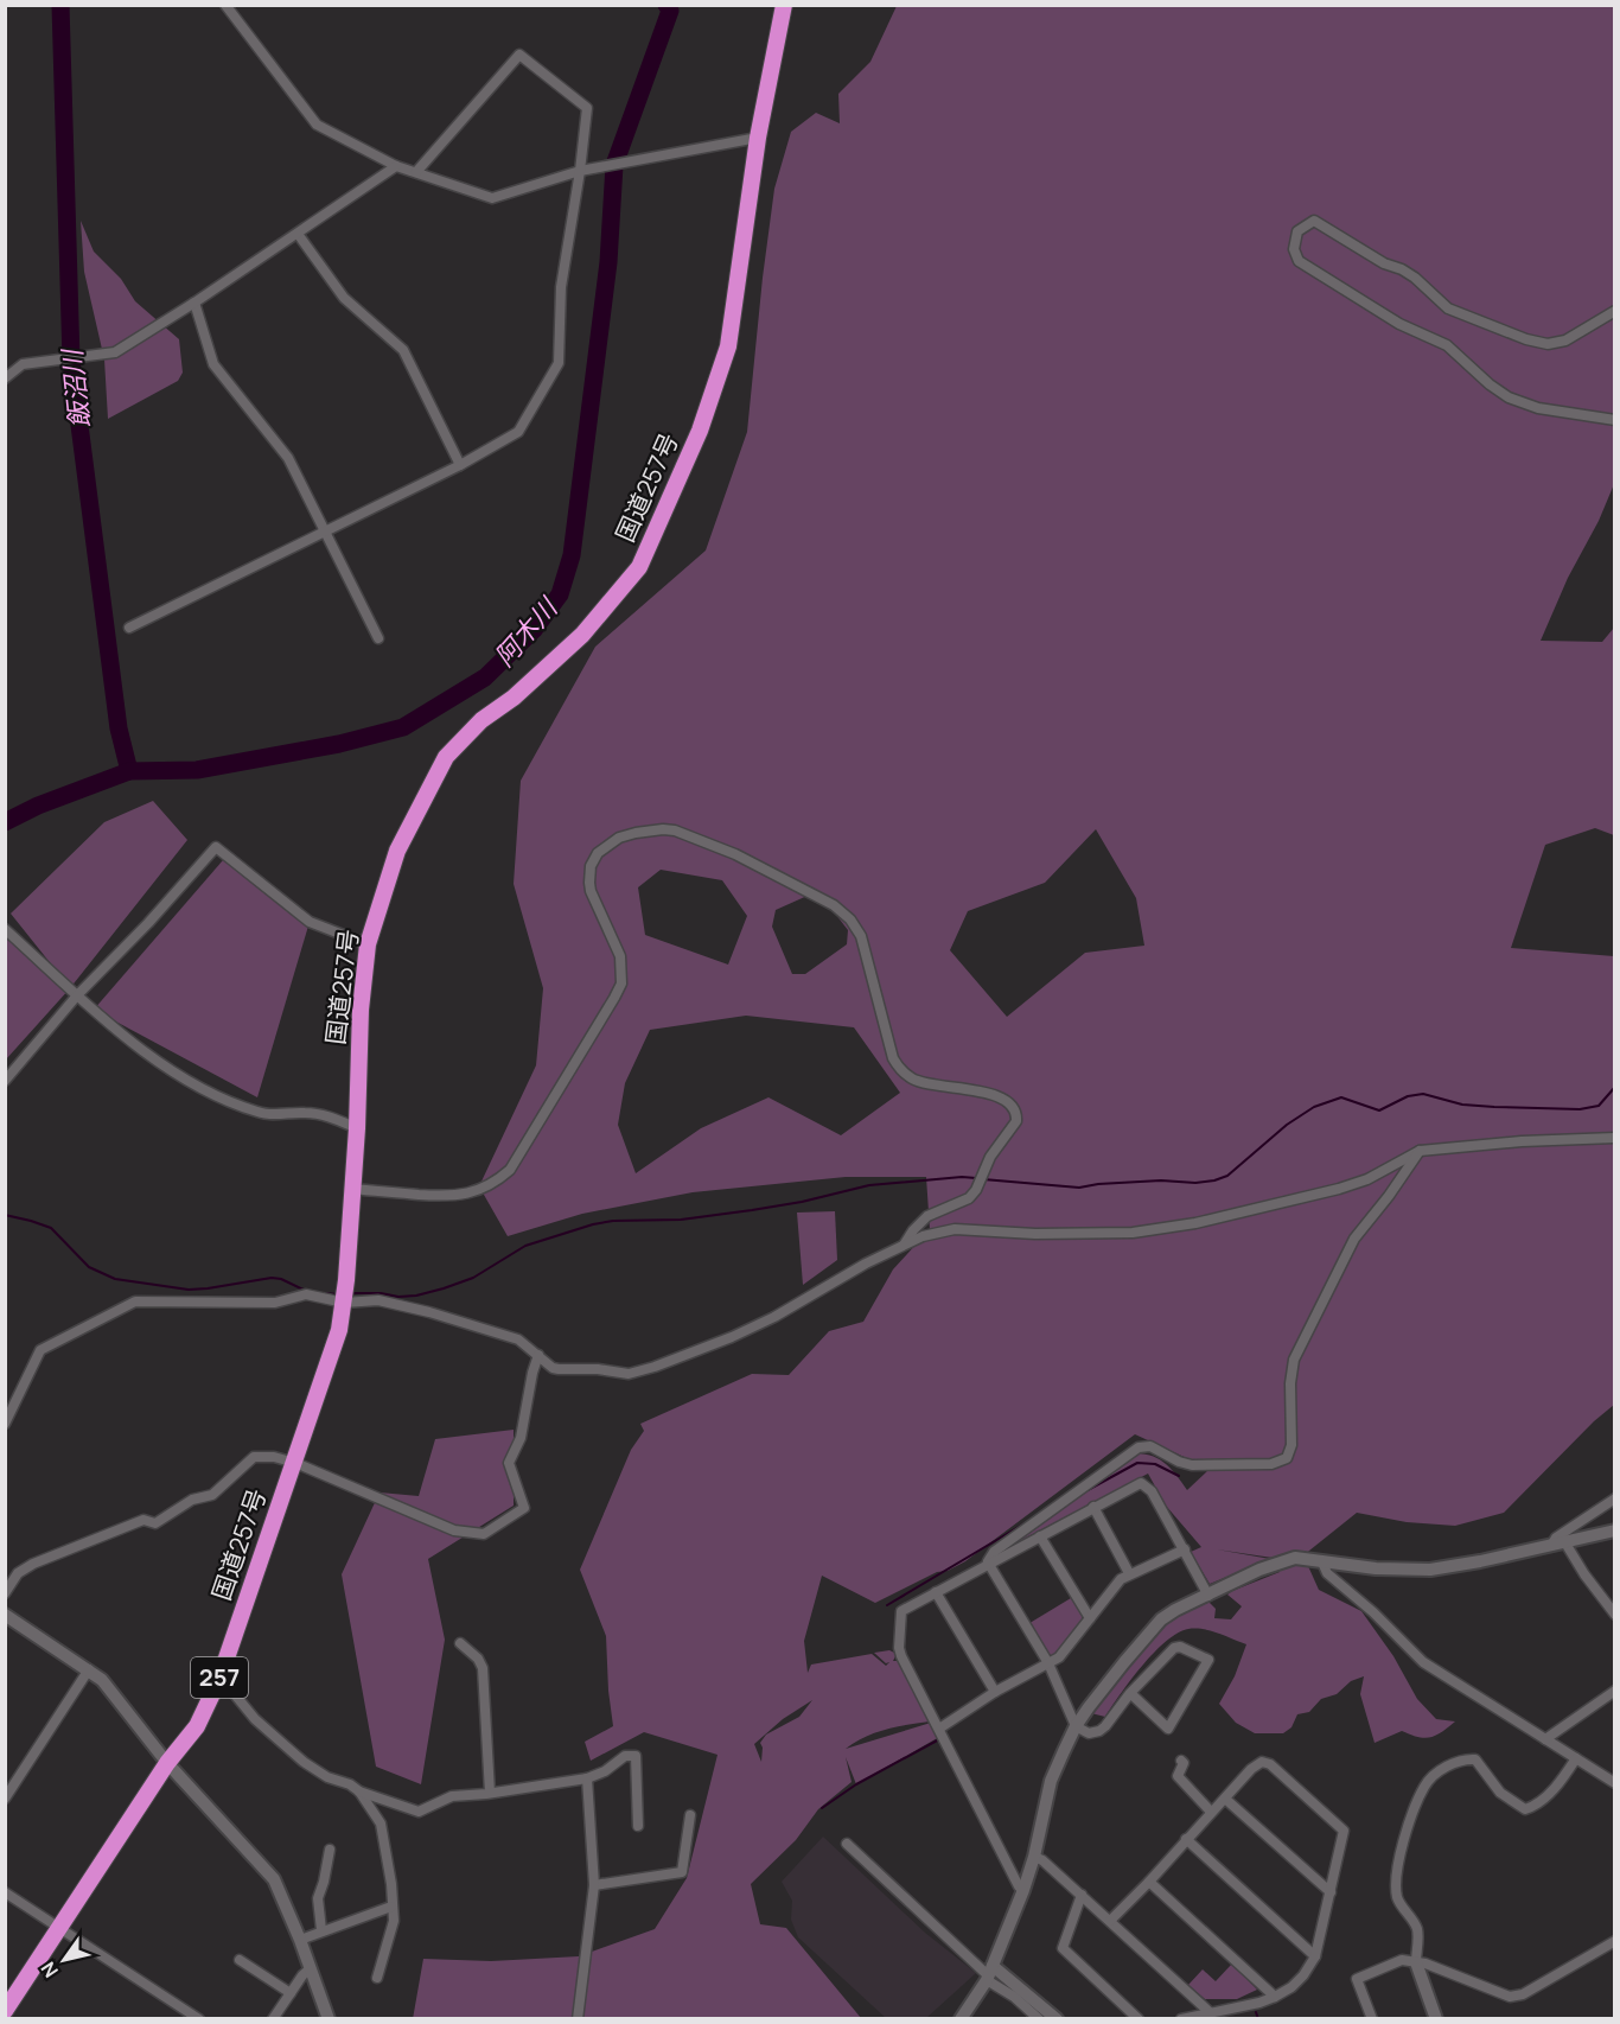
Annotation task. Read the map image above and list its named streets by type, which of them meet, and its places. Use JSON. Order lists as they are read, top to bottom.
{
  "streets": {
    "highway": ["国道257号", "257"]
  },
  "water": ["飯沼川", "阿木川"],
  "north": "bottom left"
}
